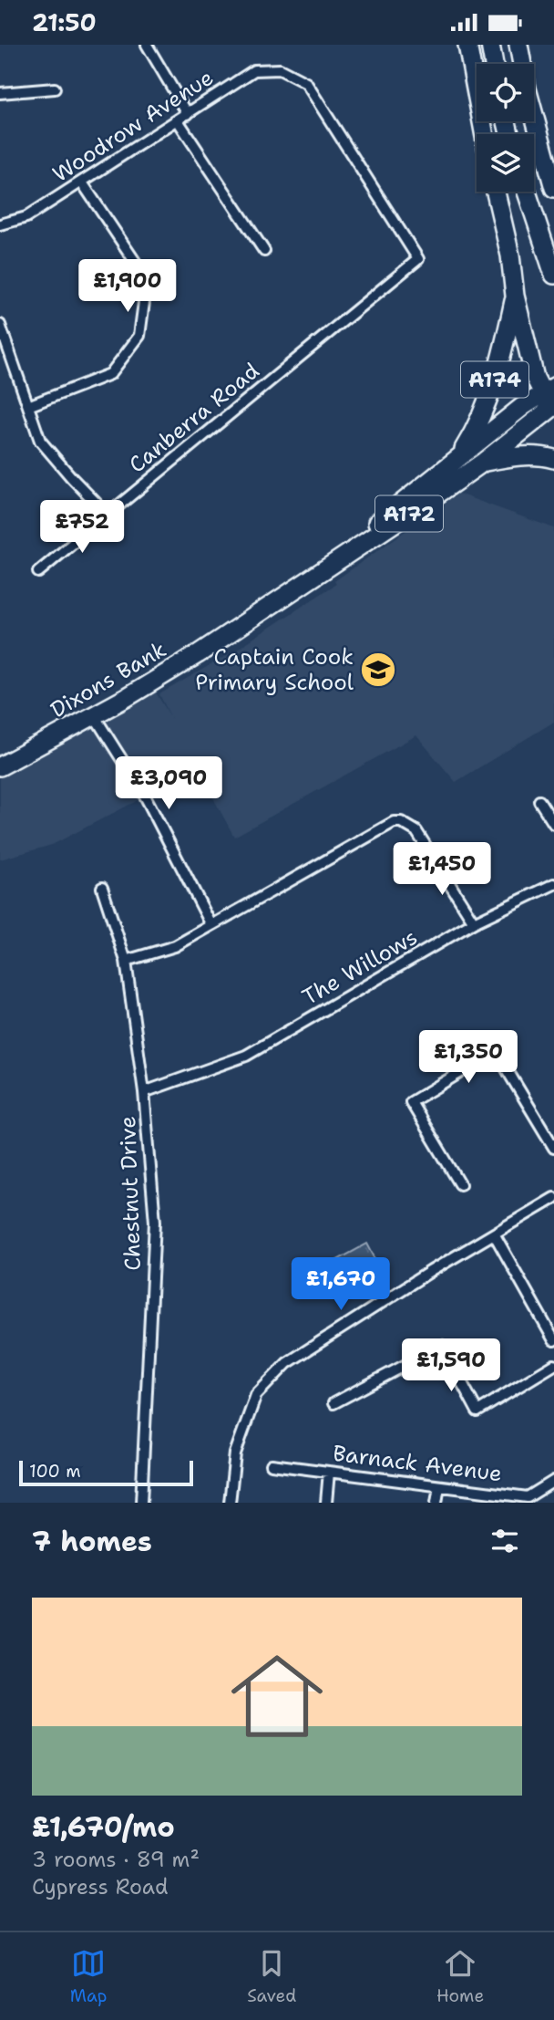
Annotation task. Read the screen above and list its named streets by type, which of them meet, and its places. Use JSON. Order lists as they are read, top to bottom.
{
  "streets": {
    "highway": ["A174", "A172", "Dixons Bank"],
    "street": [
      "Woodrow Avenue",
      "Canberra Road",
      "The Willows",
      "Chestnut Drive",
      "Barnack Avenue"
    ]
  },
  "crossings": [
    ["Woodrow Avenue", "Canberra Road"],
    ["A174", "A172"],
    ["A172", "Dixons Bank"],
    ["The Willows", "Chestnut Drive"]
  ],
  "places": {
    "school or university": ["Captain Cook Primary School"]
  },
  "scale_bar": "100 m",
  "page": {
    "status": "21:50",
    "price": [
      "£1,900",
      "£752",
      "£3,090",
      "£1,450",
      "£1,350",
      "£1,670",
      "£1,590"
    ],
    "scale": "100 m",
    "heading": "7 homes",
    "list": [
      {
        "name": "£1,670/mo",
        "note": "3 rooms · 89 m² · Cypress Road"
      }
    ],
    "tabs": ["Map", "Saved", "Home"]
  }
}
